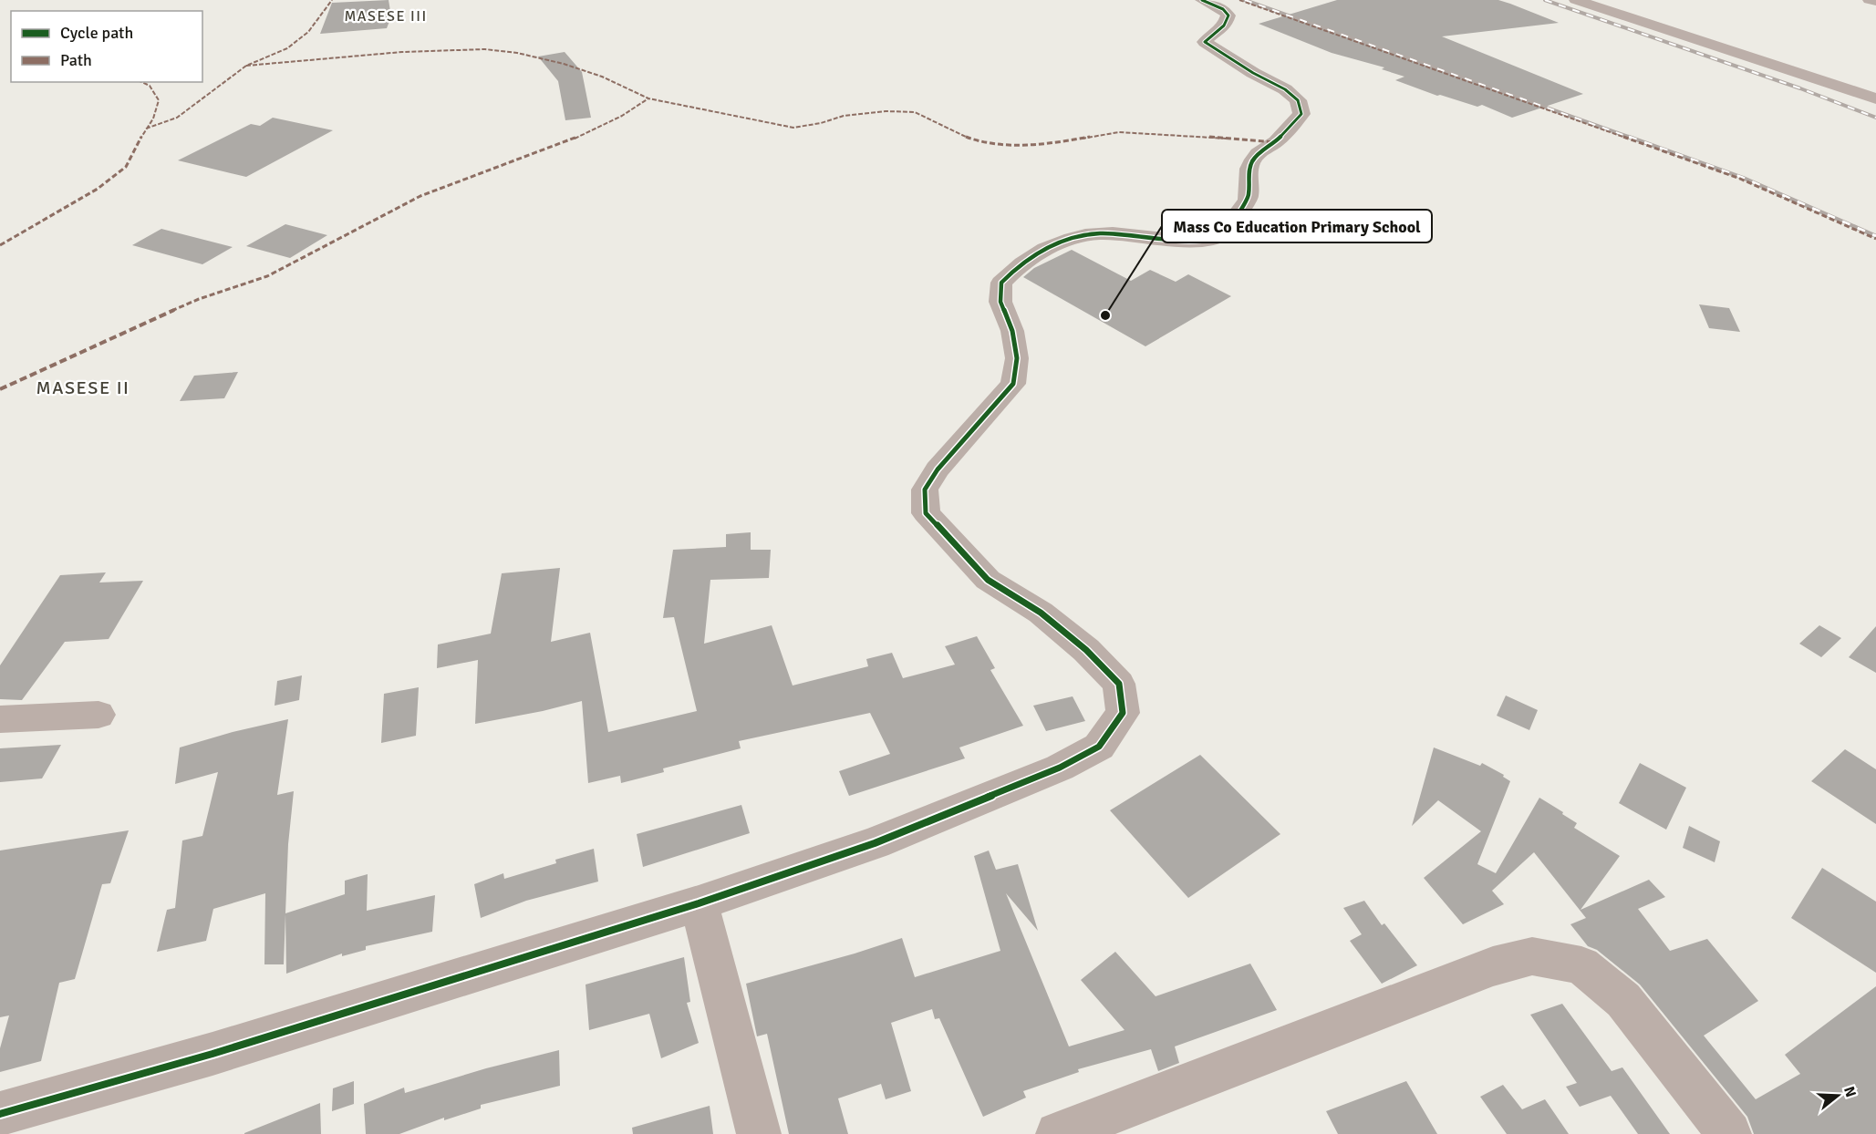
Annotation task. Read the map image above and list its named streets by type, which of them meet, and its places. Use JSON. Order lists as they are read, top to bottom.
{
  "districts": ["MASESE III", "MASESE II"],
  "places": ["Mass Co Education Primary School"],
  "legend": ["Cycle path", "Path"],
  "north": "right"
}
